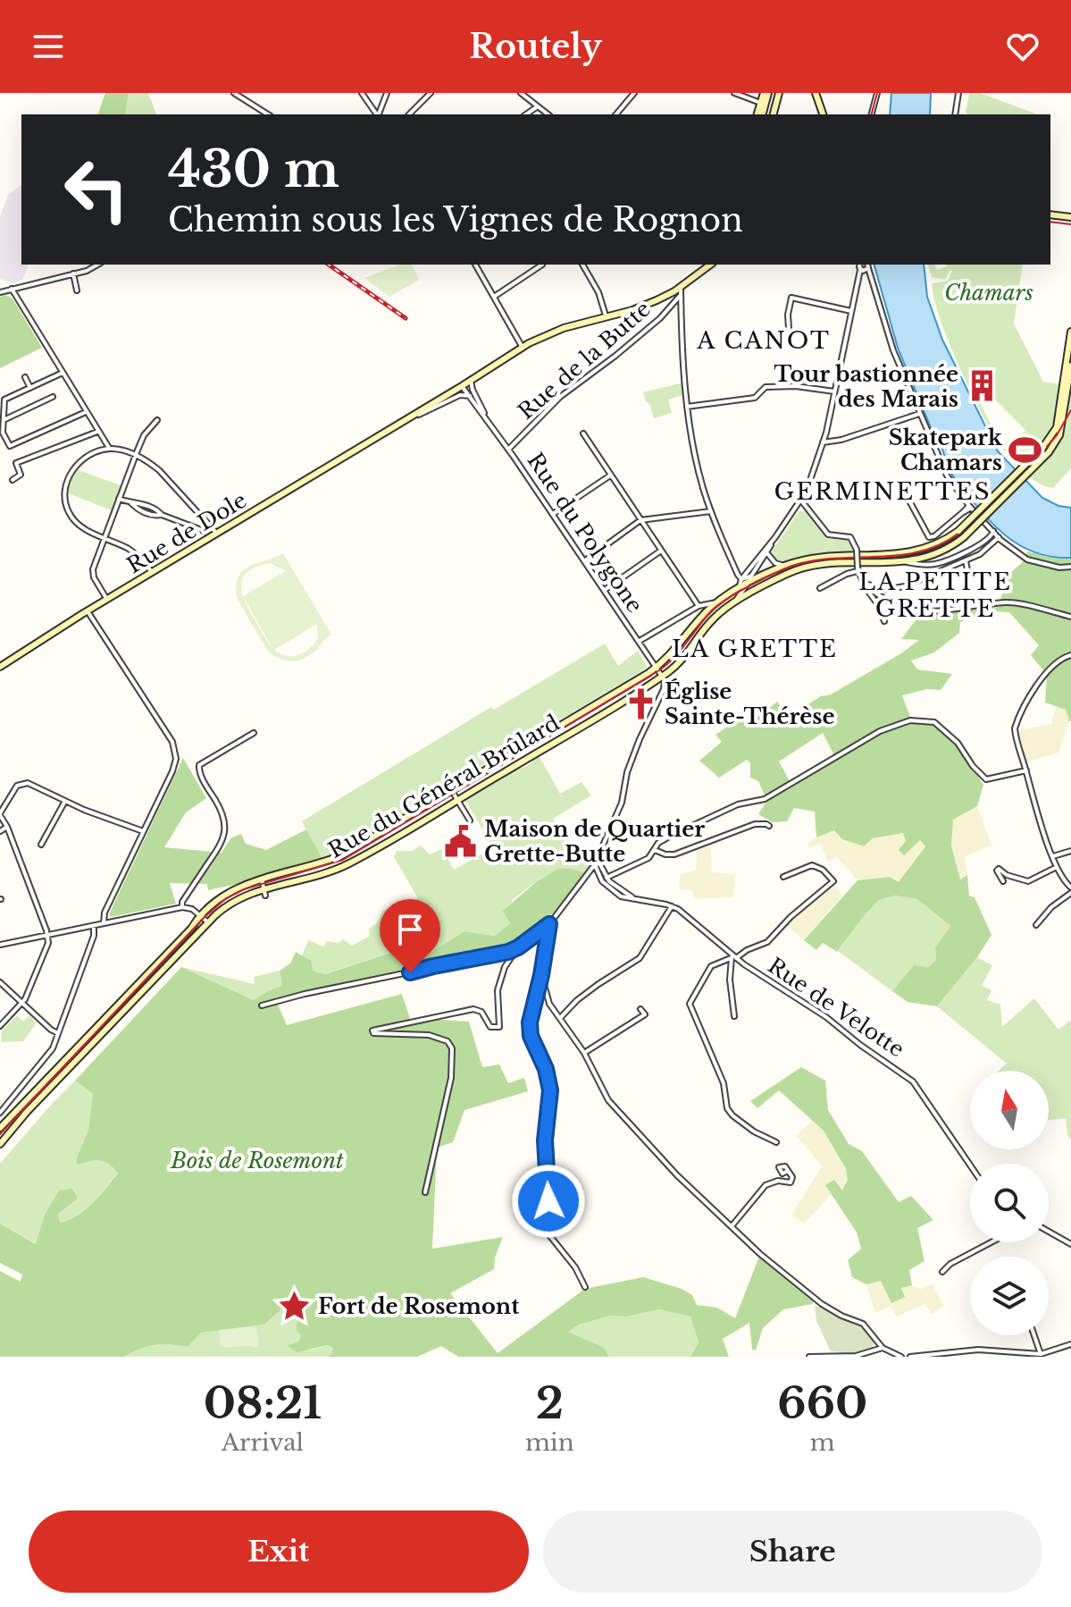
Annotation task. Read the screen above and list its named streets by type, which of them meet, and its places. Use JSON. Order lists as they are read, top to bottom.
{
  "streets": {
    "main road": ["Rue de Dole", "Rue du Général Brûlard"],
    "street": ["Rue de la Butte", "Rue du Polygone", "Rue de Velotte"]
  },
  "crossings": [
    ["Rue de la Butte", "Rue du Polygone"],
    ["Rue de Dole", "Rue du Polygone"],
    ["Rue du Polygone", "Rue du Général Brûlard"]
  ],
  "districts": [
    "A CANOT",
    "GERMINETTES",
    "LA PETITE GRETTE",
    "LA GRETTE"
  ],
  "parks": ["Chamars", "Bois de Rosemont"],
  "places": {
    "building": ["Tour bastionnée des Marais"],
    "sports": ["Skatepark Chamars"],
    "church": ["Église Sainte-Thérèse"],
    "public building": ["Maison de Quartier Grette-Butte"],
    "place": ["Fort de Rosemont"]
  },
  "north": "top",
  "page": {
    "header": "Routely",
    "turn": ["430 m", "Chemin sous les Vignes de Rognon"],
    "eta": [
      "08:21",
      "Arrival",
      "2",
      "min",
      "660",
      "m"
    ],
    "buttons": ["Exit", "Share"]
  }
}
